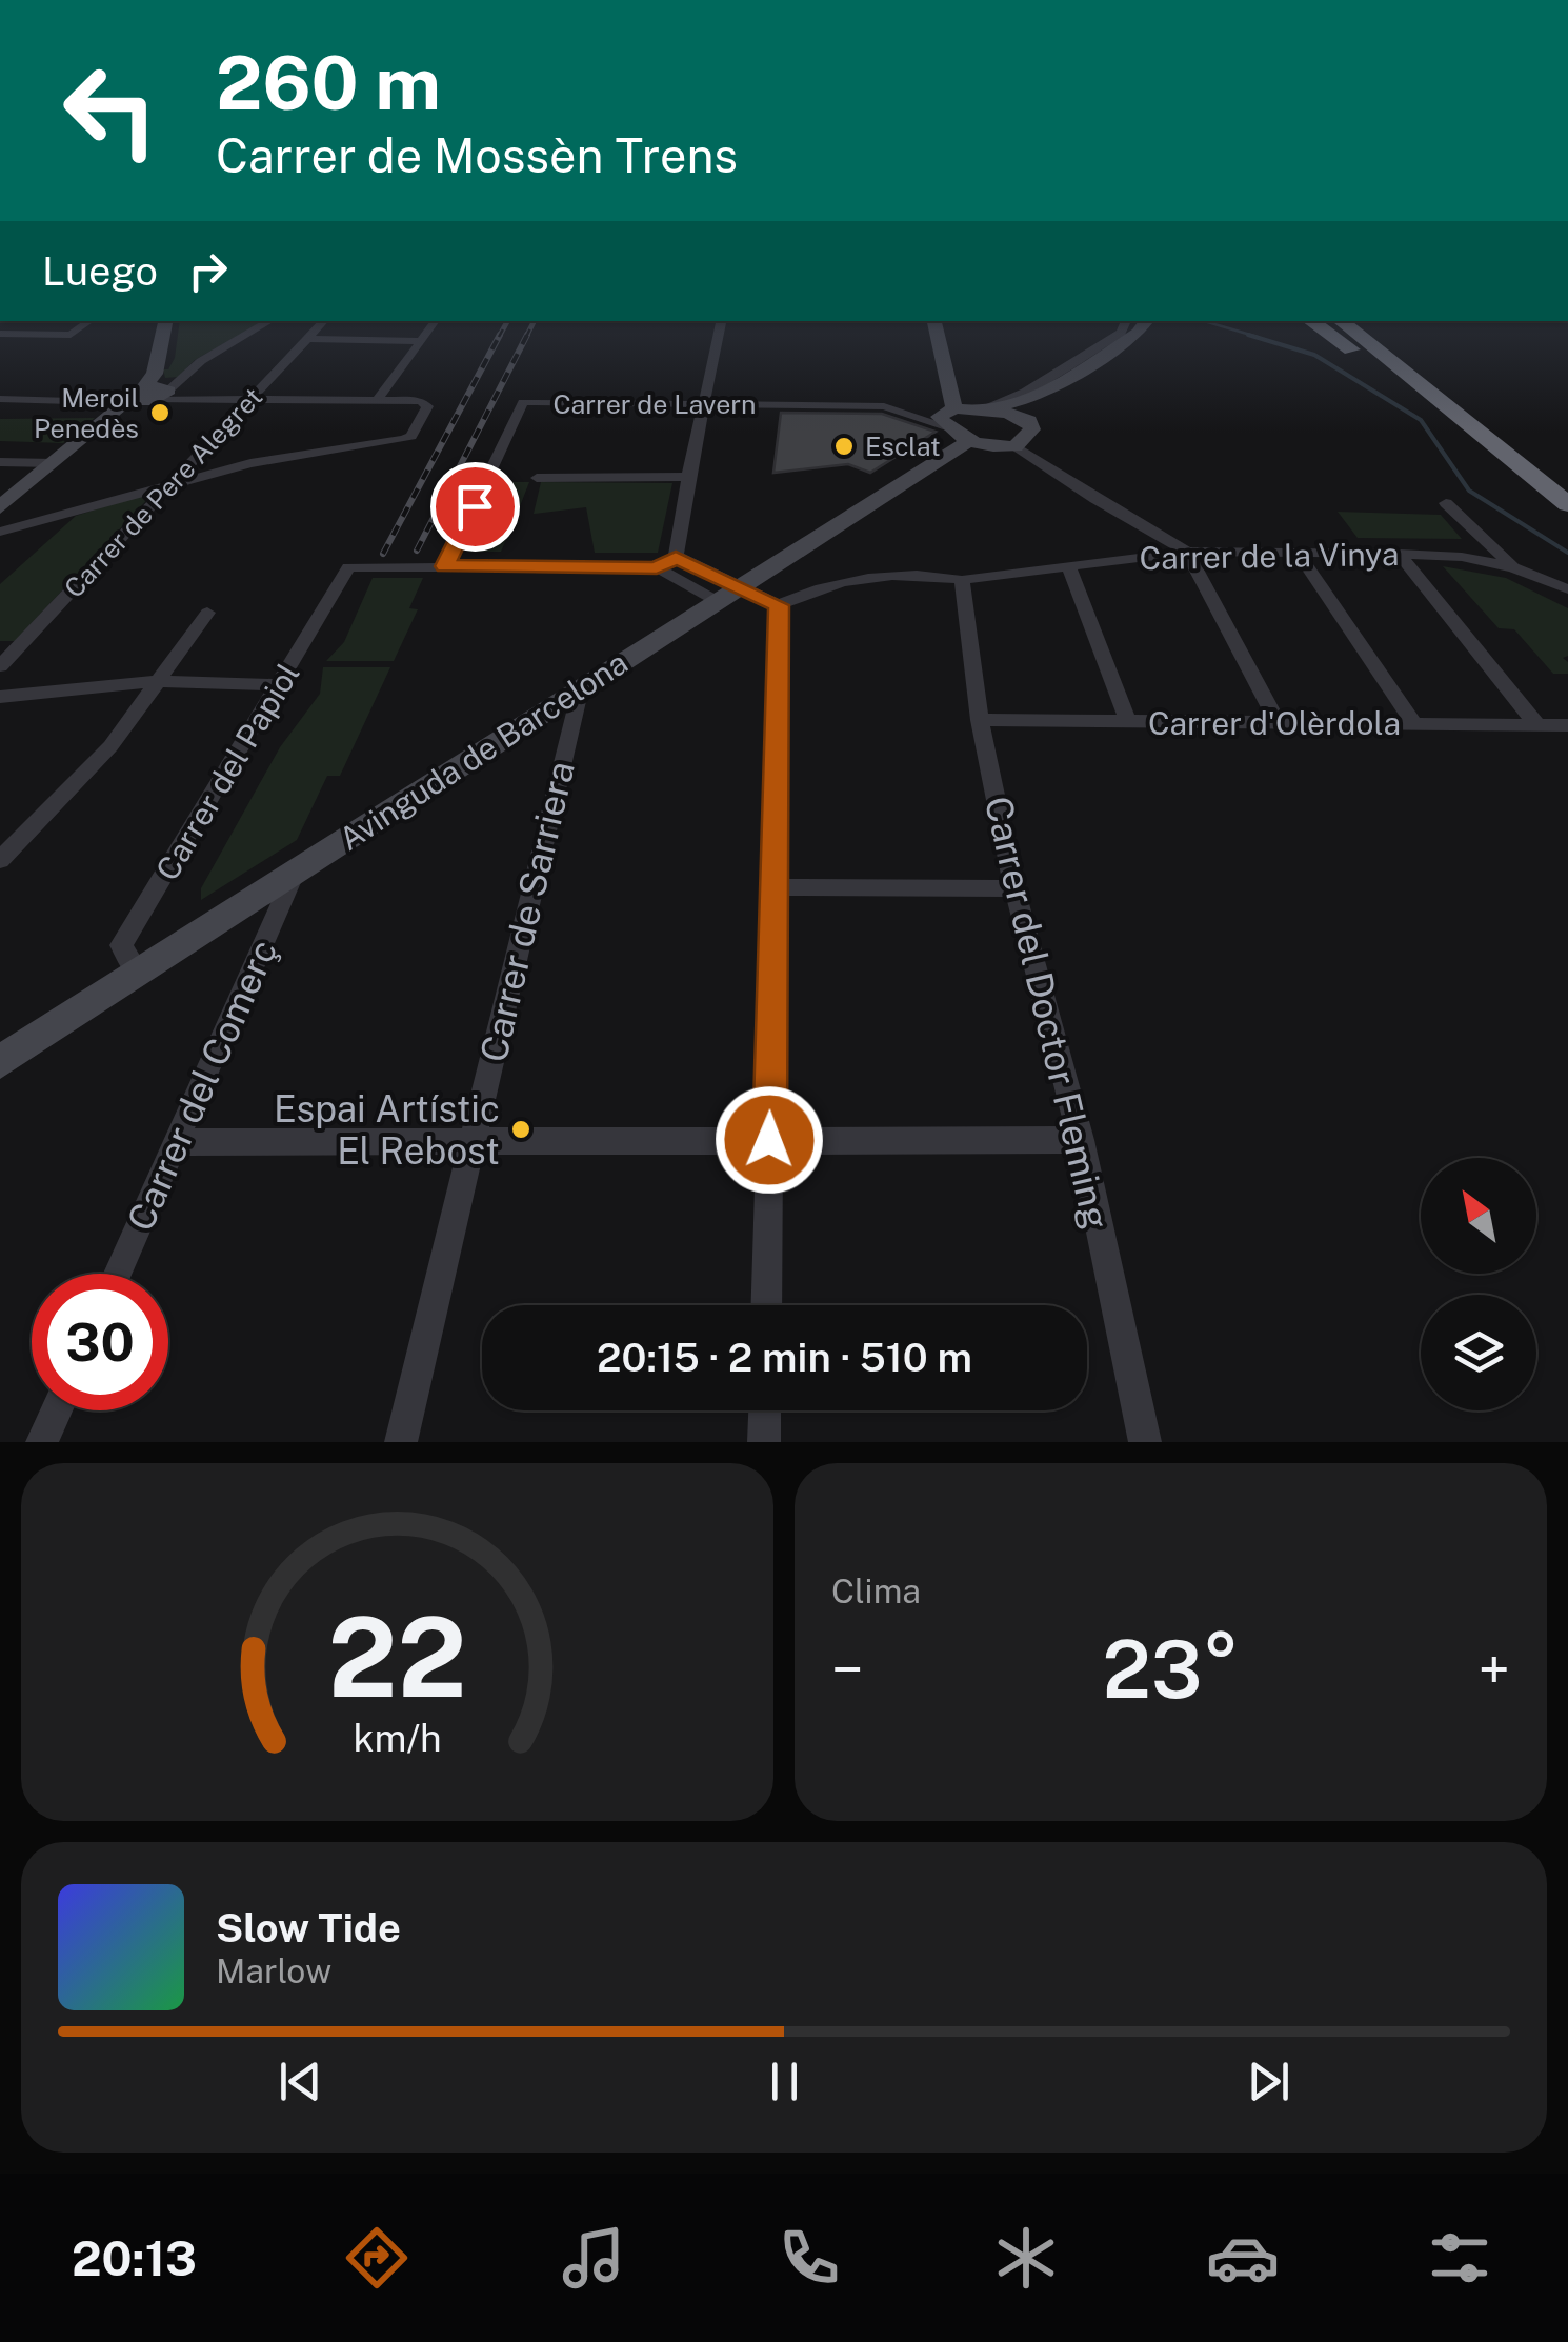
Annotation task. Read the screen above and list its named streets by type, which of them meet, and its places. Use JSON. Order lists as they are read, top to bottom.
{
  "streets": {
    "street": [
      "Carrer de Lavern",
      "Carrer de Pere Alegret",
      "Carrer de la Vinya",
      "Carrer d'Olèrdola",
      "Avinguda de Barcelona",
      "Carrer del Papiol",
      "Carrer de Sarriera",
      "Carrer del Doctor Fleming",
      "Carrer del Comerç"
    ]
  },
  "crossings": [
    ["Carrer de Lavern", "Carrer del Papiol"],
    ["Carrer de la Vinya", "Carrer del Doctor Fleming"],
    ["Carrer d'Olèrdola", "Carrer del Doctor Fleming"],
    ["Avinguda de Barcelona", "Carrer del Papiol"],
    ["Avinguda de Barcelona", "Carrer de Sarriera"],
    ["Avinguda de Barcelona", "Carrer del Comerç"]
  ],
  "places": ["Meroil Penedès", "Esclat", "Espai Artístic El Rebost"],
  "north": "top left",
  "page": {
    "turn": ["260 m", "Carrer de Mossèn Trens"],
    "then": "Luego",
    "limit": "30",
    "trip": "20:15 · 2 min · 510 m",
    "tile": "Clima",
    "heat": ["−", "23°", "+"],
    "song": ["Slow Tide", "Marlow"],
    "tabs": "20:13",
    "gauge": ["22", "km/h"]
  }
}
